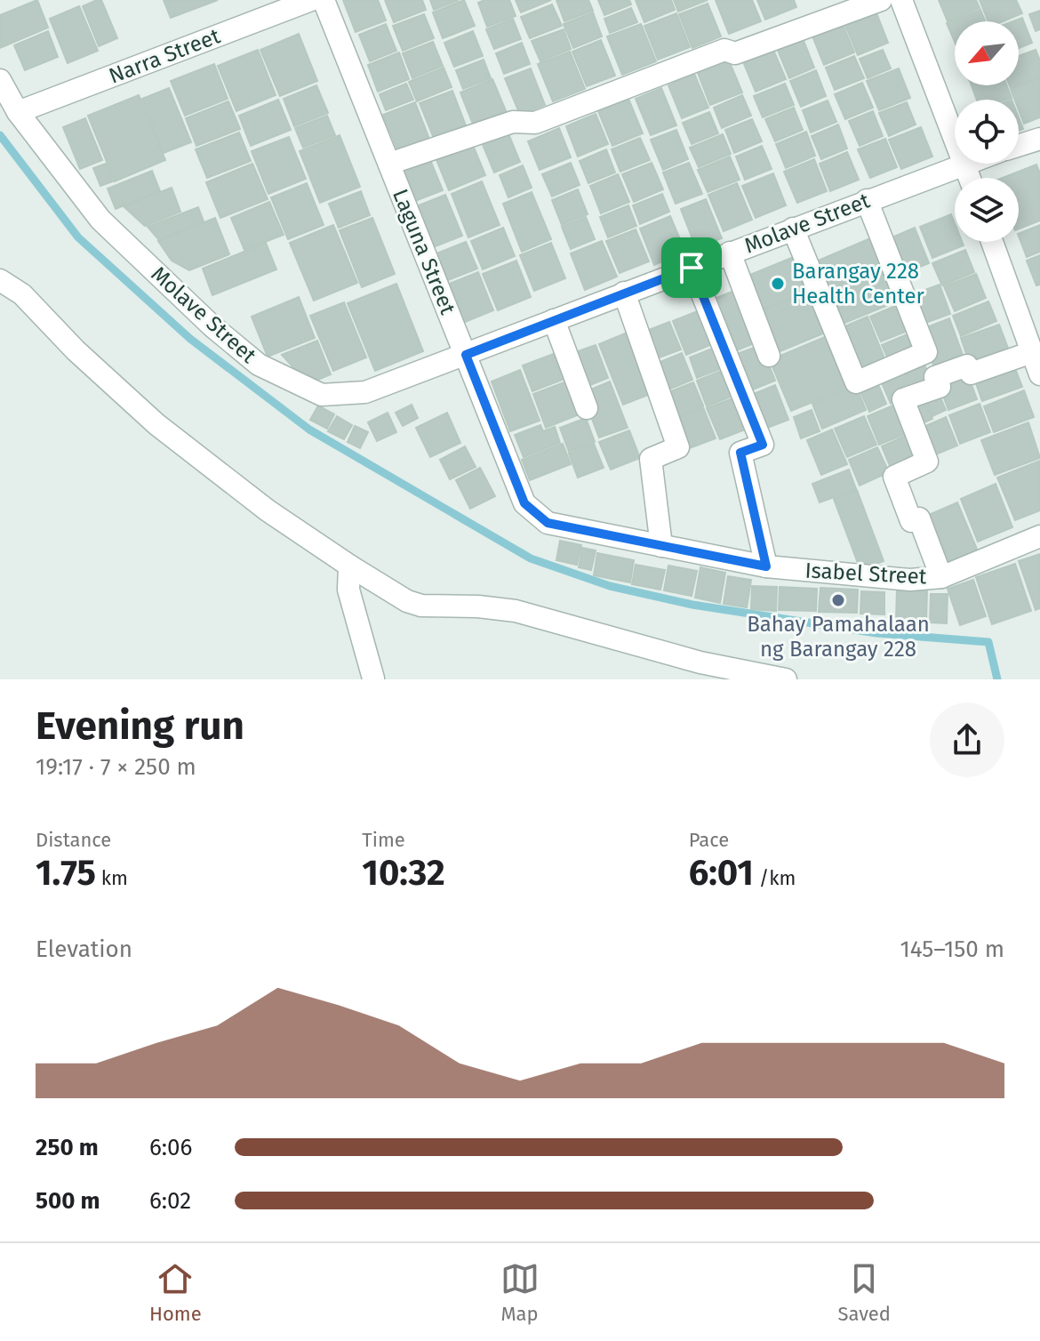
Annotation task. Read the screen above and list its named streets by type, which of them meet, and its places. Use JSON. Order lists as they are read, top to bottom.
{
  "streets": {
    "street": [
      "Narra Street",
      "Molave Street",
      "Laguna Street",
      "Isabel Street"
    ]
  },
  "crossings": [
    ["Narra Street", "Molave Street"],
    ["Molave Street", "Laguna Street"],
    ["Laguna Street", "Isabel Street"]
  ],
  "places": ["Barangay 228 Health Center", "Bahay Pamahalaan ng Barangay 228"],
  "north": "bottom left",
  "page": {
    "heading": ["Evening run", "19:17 · 7 × 250 m"],
    "stats": [
      ["Distance", "1.75 km"],
      ["Time", "10:32"],
      ["Pace", "6:01 /km"]
    ],
    "chart": ["Elevation", "145–150 m"],
    "list": [
      {
        "name": "250 m",
        "note": "6:06"
      },
      {
        "name": "500 m",
        "note": "6:02"
      }
    ],
    "tabs": ["Home", "Map", "Saved"]
  }
}
